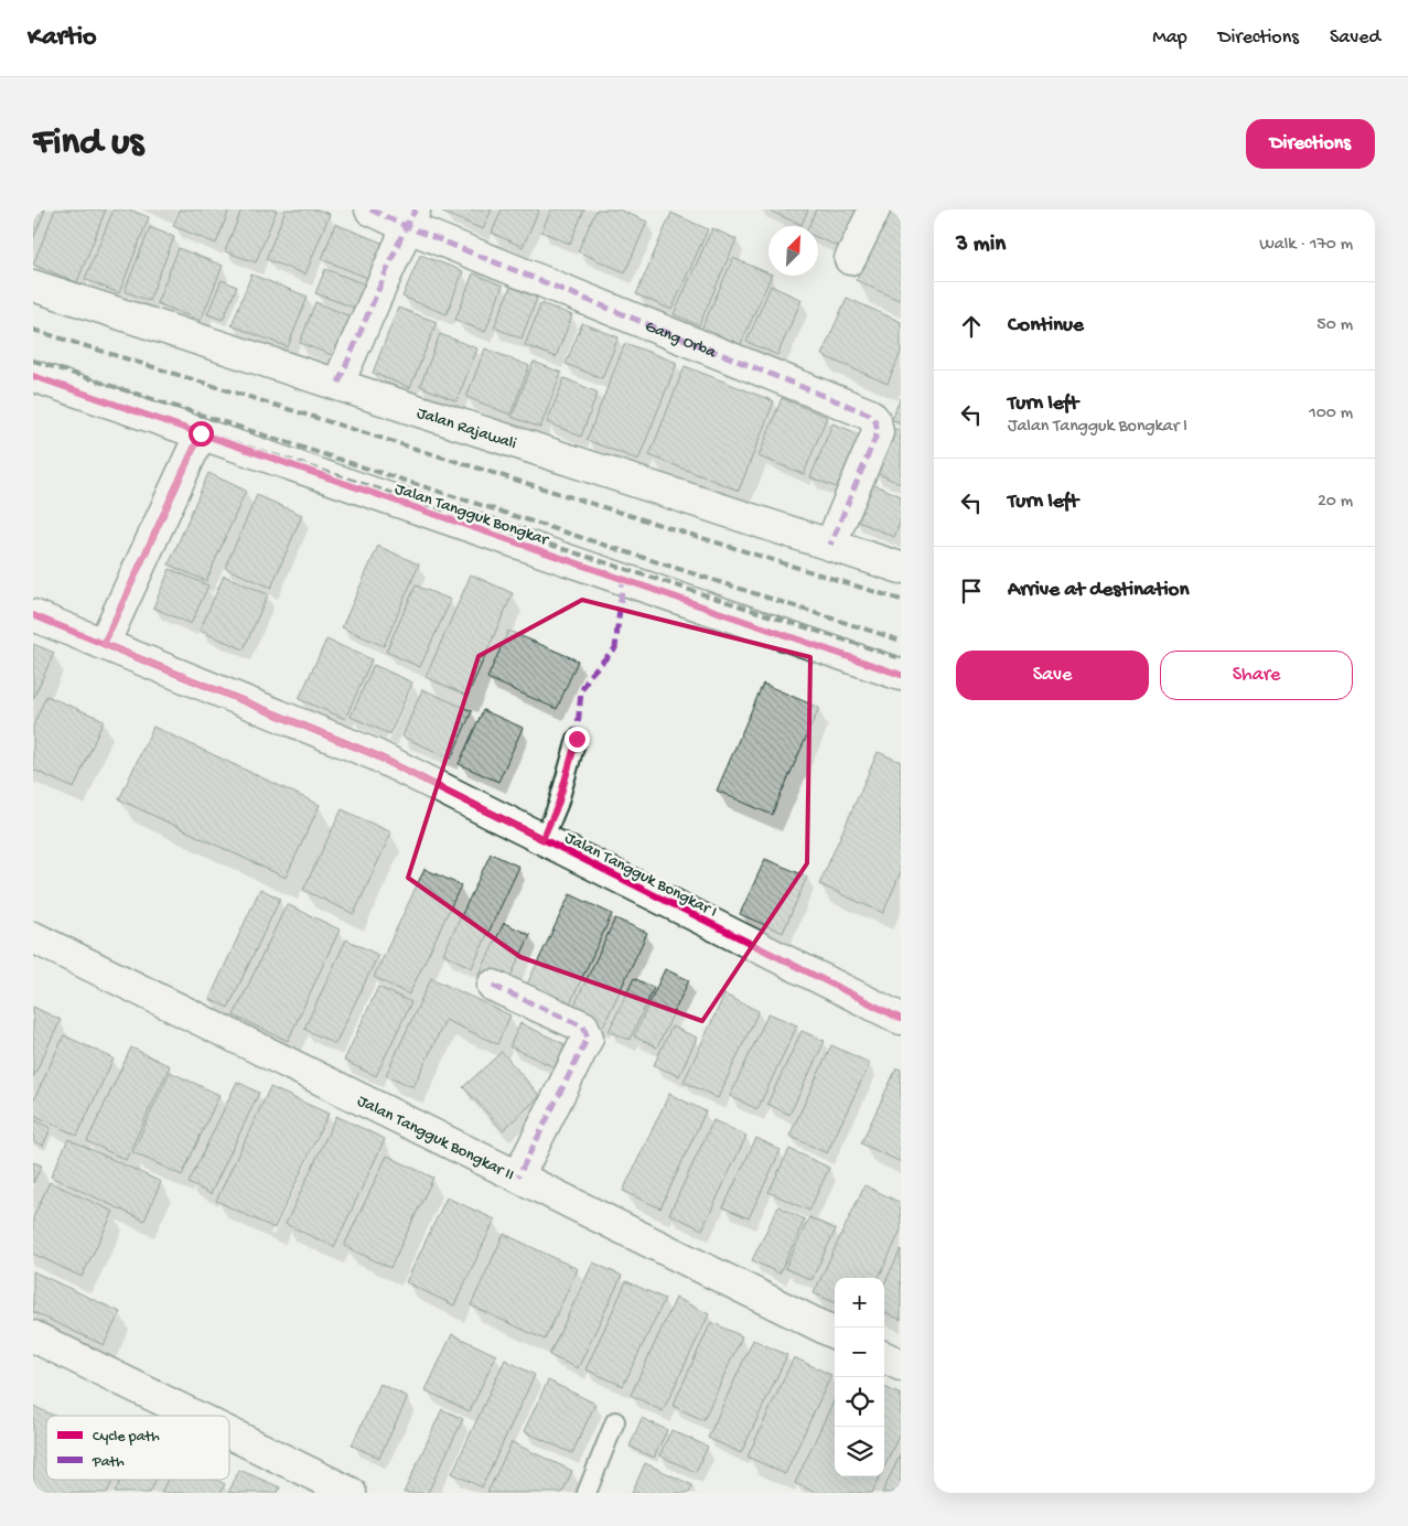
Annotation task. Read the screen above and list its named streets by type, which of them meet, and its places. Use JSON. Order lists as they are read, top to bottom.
{
  "streets": {
    "street": [
      "Gang Orba",
      "Jalan Rajawali",
      "Jalan Tangguk Bongkar",
      "Jalan Tangguk Bongkar I",
      "Jalan Tangguk Bongkar II"
    ]
  },
  "legend": ["Cycle path", "Path"],
  "north": "top right",
  "page": {
    "header": "Kartio",
    "nav": ["Map", "Directions", "Saved"],
    "buttons": [
      "Directions",
      ["Save", "Share"]
    ],
    "title": "Find us",
    "heading": ["3 min", "Walk · 170 m"],
    "list": [
      ["Continue", "50 m"],
      ["Turn left", "Jalan Tangguk Bongkar I", "100 m"],
      ["Turn left", "20 m"],
      "Arrive at destination"
    ],
    "map_buttons": ["+", "−"]
  }
}
